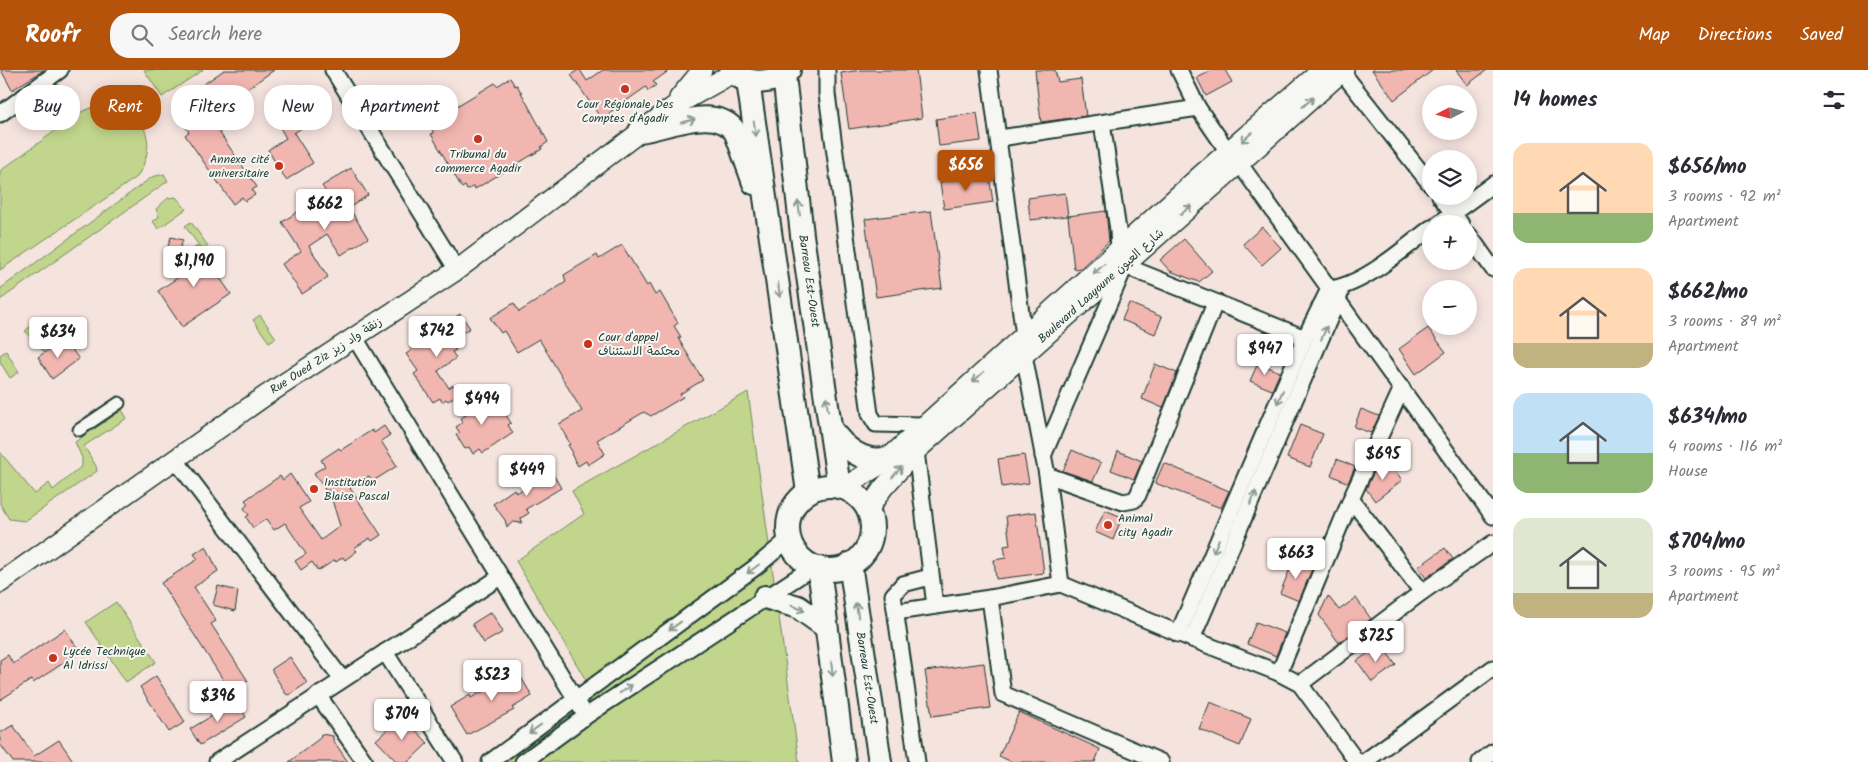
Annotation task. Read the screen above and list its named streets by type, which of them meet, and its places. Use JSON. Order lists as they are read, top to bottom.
{
  "streets": {
    "main road": ["Barreau Est-Ouest"],
    "street": ["Boulevard Laayoune شارع العيون", "Rue Oued Ziz زنقة واد زيز"]
  },
  "crossings": [
    ["Barreau Est-Ouest", "Boulevard Laayoune شارع العيون"]
  ],
  "places": [
    "Cour Régionale Des Comptes d'Agadir",
    "Tribunal du commerce Agadir",
    "Annexe cité universitaire",
    "Cour d'appel محكمة الاستئناف",
    "Institution Blaise Pascal",
    "Animal city Agadir",
    "Lycée Technique Al Idrissi"
  ],
  "north": "left",
  "page": {
    "header": "Roofr",
    "search": "Search here",
    "nav": ["Map", "Directions", "Saved"],
    "heading": "14 homes",
    "map_buttons": ["+", "−"],
    "chip": [
      "Buy",
      "Rent",
      "Filters",
      "New",
      "Apartment"
    ],
    "list": [
      {
        "name": "$656/mo",
        "note": "3 rooms · 92 m² · Apartment"
      },
      {
        "name": "$662/mo",
        "note": "3 rooms · 89 m² · Apartment"
      },
      {
        "name": "$634/mo",
        "note": "4 rooms · 116 m² · House"
      },
      {
        "name": "$704/mo",
        "note": "3 rooms · 95 m² · Apartment"
      }
    ],
    "price": [
      "$656",
      "$662",
      "$1,190",
      "$742",
      "$634",
      "$947",
      "$494",
      "$695",
      "$449",
      "$663",
      "$725",
      "$523",
      "$396",
      "$704"
    ]
  }
}
